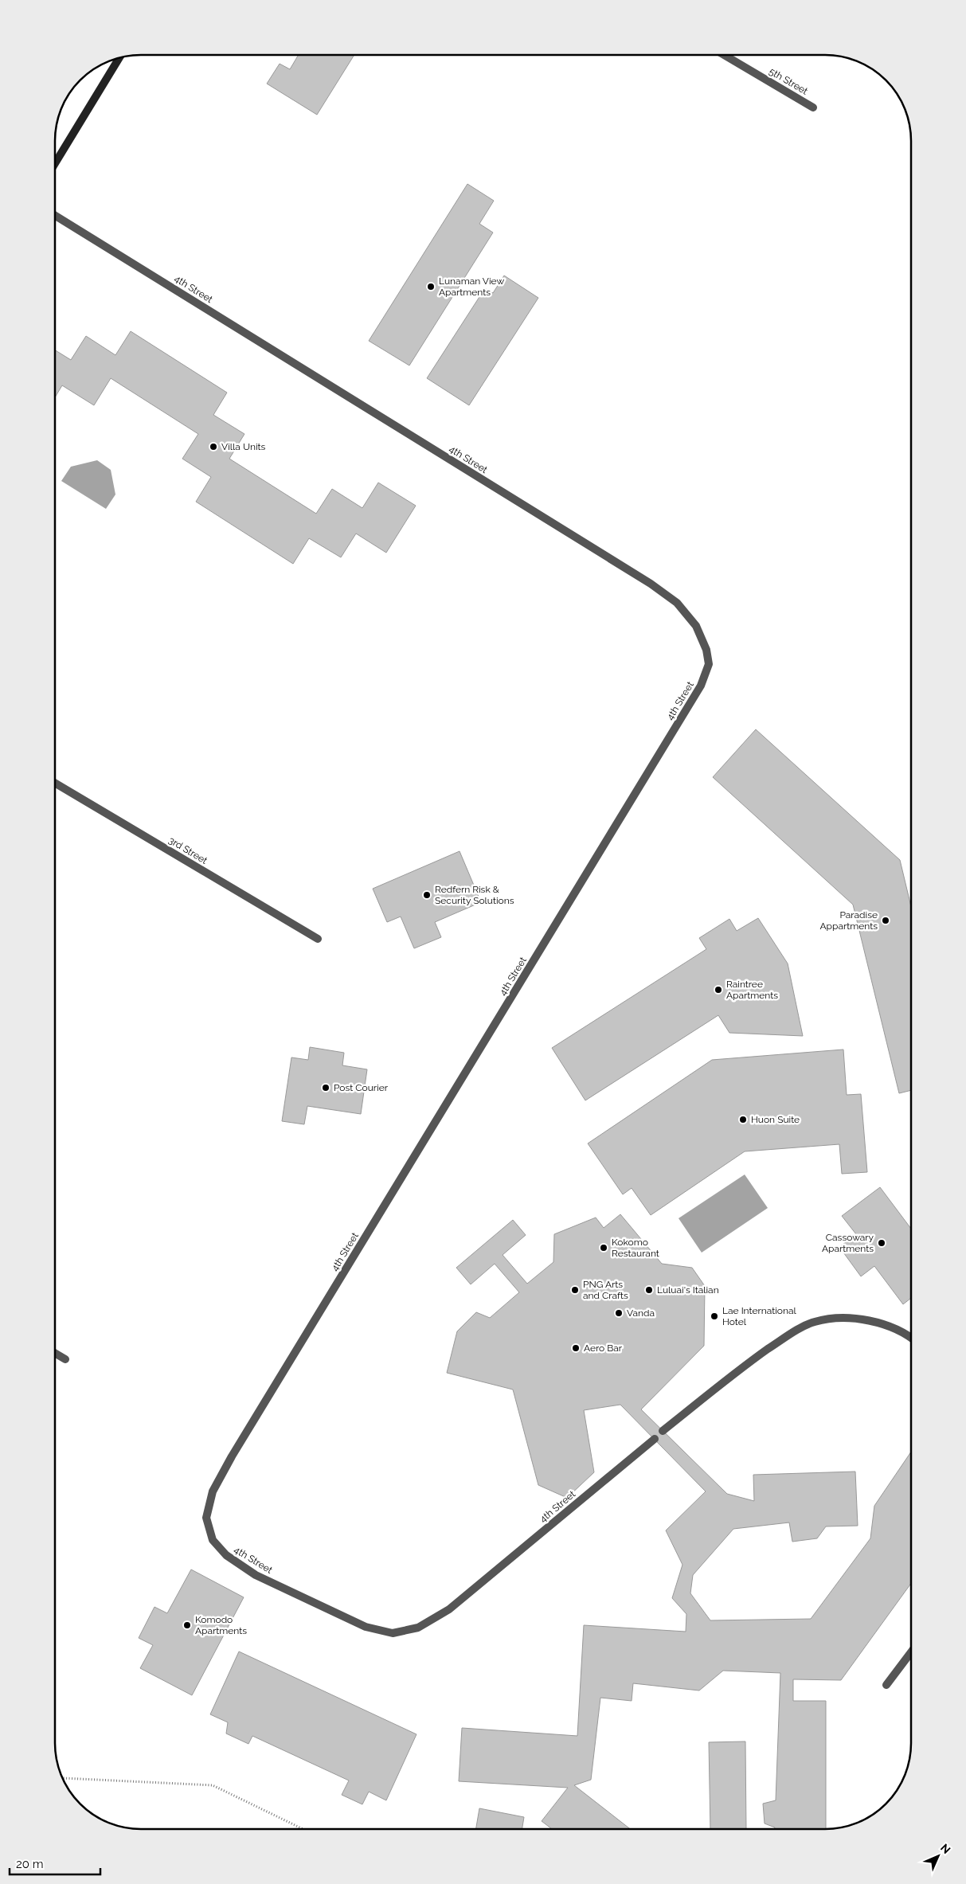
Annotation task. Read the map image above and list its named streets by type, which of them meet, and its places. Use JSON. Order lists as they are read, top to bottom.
{
  "streets": {
    "street": ["5th Street", "4th Street", "3rd Street"]
  },
  "places": [
    "Lunaman View Apartments",
    "Villa Units",
    "Redfern Risk & Security Solutions",
    "Paradise Appartments",
    "Raintree Apartments",
    "Post Courier",
    "Huon Suite",
    "Cassowary Apartments",
    "Kokomo Restaurant",
    "PNG Arts and Crafts",
    "Luluai's Italian",
    "Vanda",
    "Lae International Hotel",
    "Aero Bar",
    "Komodo Apartments"
  ],
  "scale_bar": "20 m",
  "north": "top right"
}
